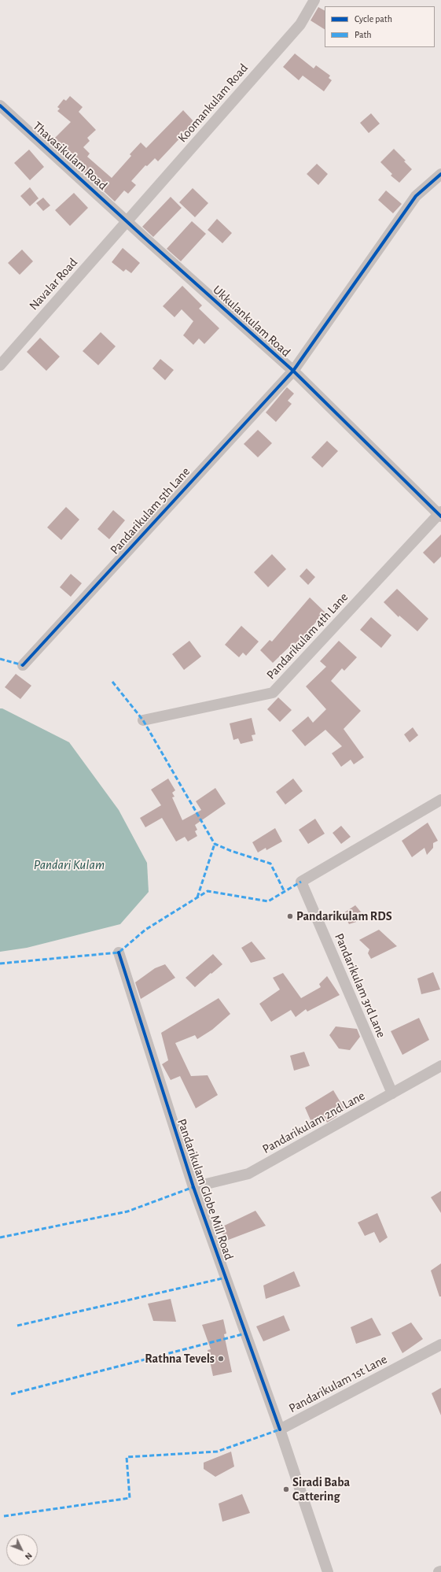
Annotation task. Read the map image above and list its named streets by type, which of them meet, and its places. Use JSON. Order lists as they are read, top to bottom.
{
  "streets": {
    "street": [
      "Koomankulam Road",
      "Thavasikulam Road",
      "Navalar Road",
      "Ukkulankulam Road",
      "Pandarikulam 5th Lane",
      "Pandarikulam 4th Lane",
      "Pandarikulam 3rd Lane",
      "Pandarikulam 2nd Lane",
      "Pandarikulam Globe Mill Road",
      "Pandarikulam 1st Lane"
    ]
  },
  "crossings": [
    ["Koomankulam Road", "Thavasikulam Road"],
    ["Koomankulam Road", "Navalar Road"],
    ["Koomankulam Road", "Ukkulankulam Road"],
    ["Thavasikulam Road", "Navalar Road"],
    ["Thavasikulam Road", "Ukkulankulam Road"],
    ["Navalar Road", "Ukkulankulam Road"],
    ["Ukkulankulam Road", "Pandarikulam 5th Lane"],
    ["Ukkulankulam Road", "Pandarikulam 4th Lane"],
    ["Pandarikulam 3rd Lane", "Pandarikulam 2nd Lane"],
    ["Pandarikulam 2nd Lane", "Pandarikulam Globe Mill Road"],
    ["Pandarikulam Globe Mill Road", "Pandarikulam 1st Lane"]
  ],
  "water": ["Pandari Kulam"],
  "places": ["Pandarikulam RDS", "Rathna Tevels", "Siradi Baba Cattering"],
  "legend": ["Cycle path", "Path"],
  "north": "bottom right"
}
